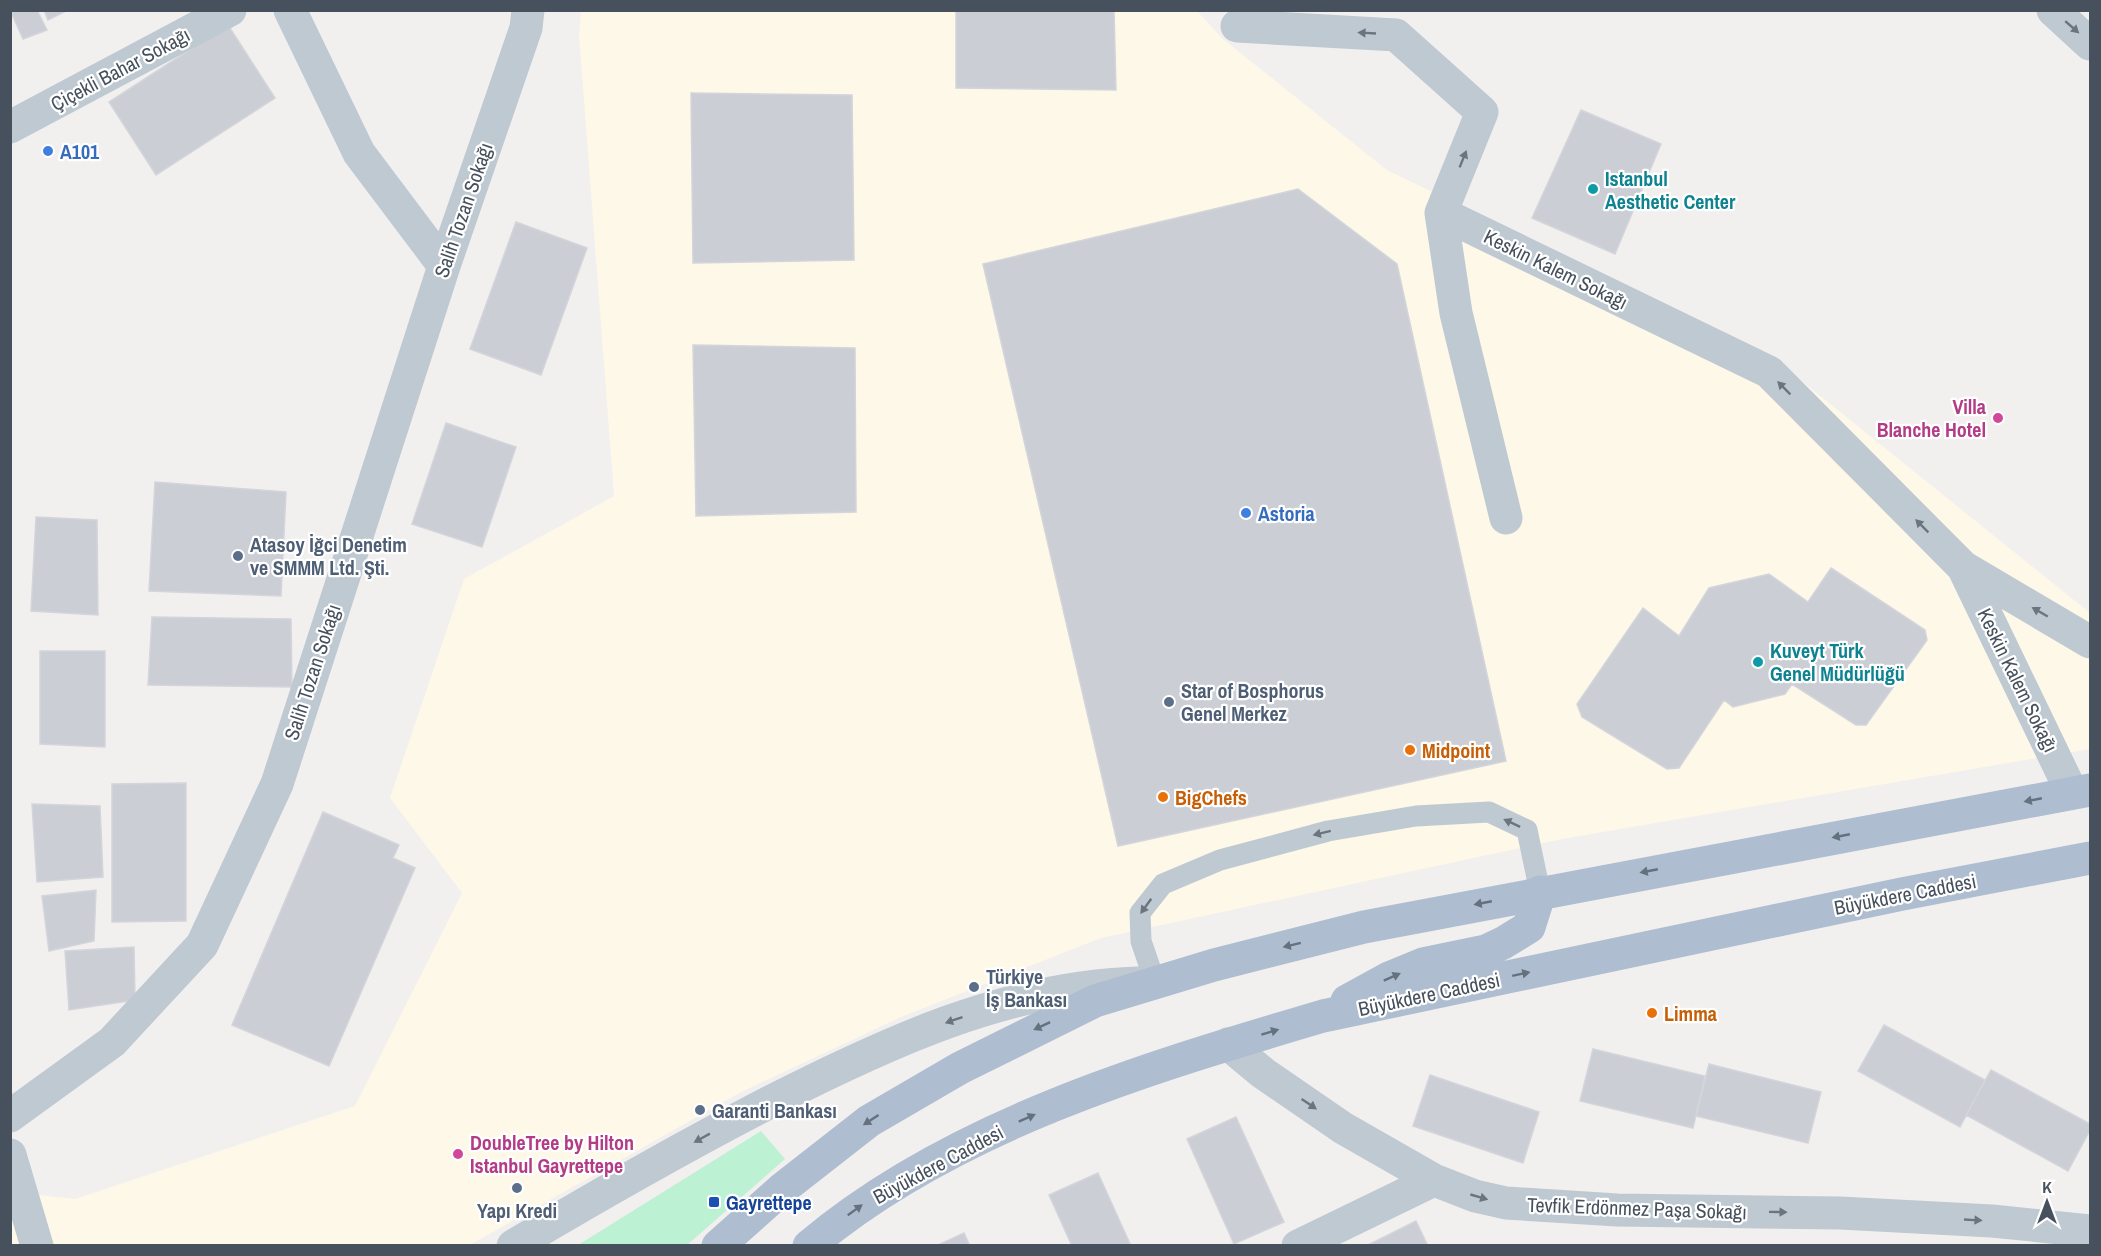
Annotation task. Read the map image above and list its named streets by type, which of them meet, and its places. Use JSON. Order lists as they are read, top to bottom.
{
  "streets": {
    "main road": ["Büyükdere Caddesi"],
    "street": [
      "Çiçekli Bahar Sokağı",
      "Salih Tozan Sokağı",
      "Keskin Kalem Sokağı",
      "Tevfik Erdönmez Paşa Sokağı"
    ]
  },
  "crossings": [
    ["Büyükdere Caddesi", "Tevfik Erdönmez Paşa Sokağı"]
  ],
  "one_way": ["Keskin Kalem Sokağı", "Tevfik Erdönmez Paşa Sokağı"],
  "places": {
    "other": [
      "A101",
      "Istanbul Aesthetic Center",
      "Villa Blanche Hotel",
      "Astoria",
      "Atasoy İğci Denetim ve SMMM Ltd. Şti.",
      "Kuveyt Türk Genel Müdürlüğü",
      "Star of Bosphorus Genel Merkez",
      "Midpoint",
      "BigChefs",
      "Türkiye İş Bankası",
      "Limma",
      "Garanti Bankası",
      "DoubleTree by Hilton Istanbul Gayrettepe",
      "Yapı Kredi"
    ],
    "transit": ["Gayrettepe"]
  },
  "north": "top"
}
